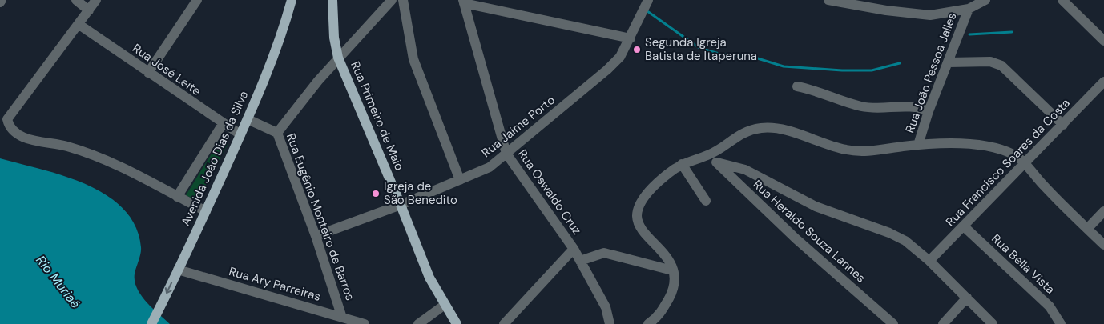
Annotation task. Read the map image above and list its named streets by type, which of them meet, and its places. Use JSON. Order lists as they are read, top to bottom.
{
  "streets": {
    "main road": ["Rua Primeiro de Maio", "Avenida João Dias da Silva"],
    "street": [
      "Rua José Leite",
      "Rua João Pessoa Jalles",
      "Rua Jaime Porto",
      "Rua Francisco Soares da Costa",
      "Rua Oswaldo Cruz",
      "Rua Eugênio Monteiro de Barros",
      "Rua Heraldo Souza Lannes",
      "Rua Bella Vista",
      "Rua Ary Parreiras"
    ]
  },
  "crossings": [
    ["Rua José Leite", "Avenida João Dias da Silva"],
    ["Rua Primeiro de Maio", "Rua Jaime Porto"],
    ["Rua Jaime Porto", "Rua Oswaldo Cruz"],
    ["Rua Jaime Porto", "Rua Eugênio Monteiro de Barros"],
    ["Avenida João Dias da Silva", "Rua Eugênio Monteiro de Barros"],
    ["Avenida João Dias da Silva", "Rua Ary Parreiras"],
    ["Rua Francisco Soares da Costa", "Rua Bella Vista"],
    ["Rua Eugênio Monteiro de Barros", "Rua Ary Parreiras"]
  ],
  "water": ["Rio Muriaé"],
  "places": ["Segunda Igreja Batista de Itaperuna", "Igreja de São Benedito"]
}
